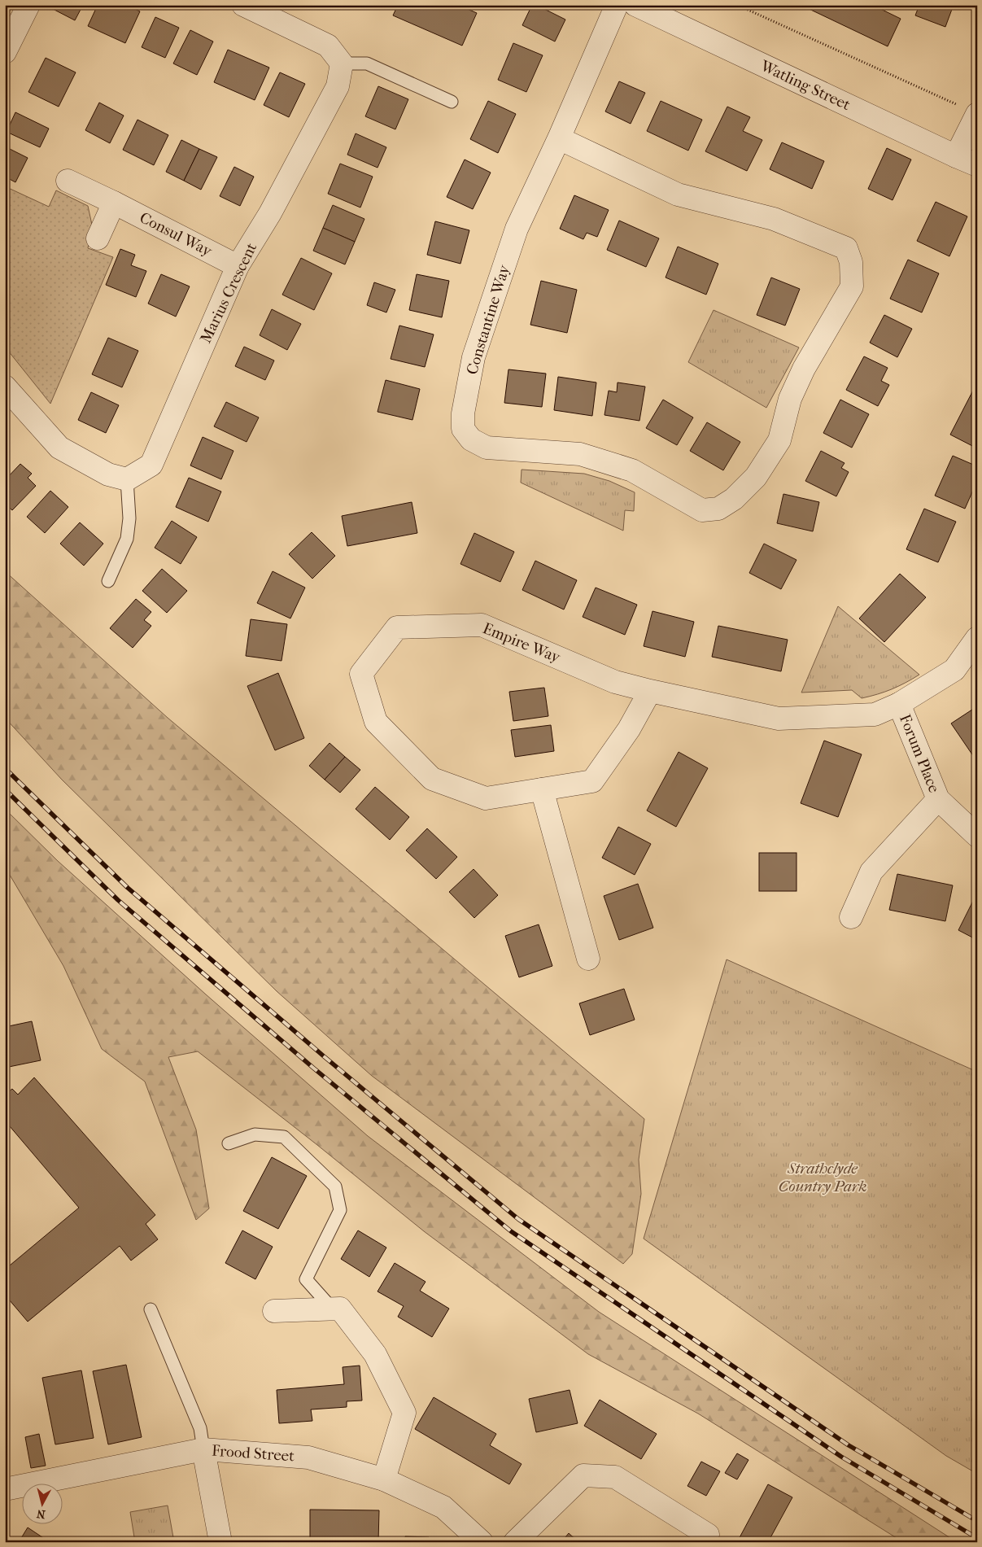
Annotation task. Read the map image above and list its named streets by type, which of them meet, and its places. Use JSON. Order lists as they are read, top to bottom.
{
  "streets": {
    "street": [
      "Watling Street",
      "Consul Way",
      "Marius Crescent",
      "Constantine Way",
      "Empire Way",
      "Forum Place",
      "Frood Street"
    ]
  },
  "crossings": [
    ["Consul Way", "Marius Crescent"],
    ["Empire Way", "Forum Place"]
  ],
  "parks": ["Strathclyde Country Park"],
  "north": "bottom"
}
